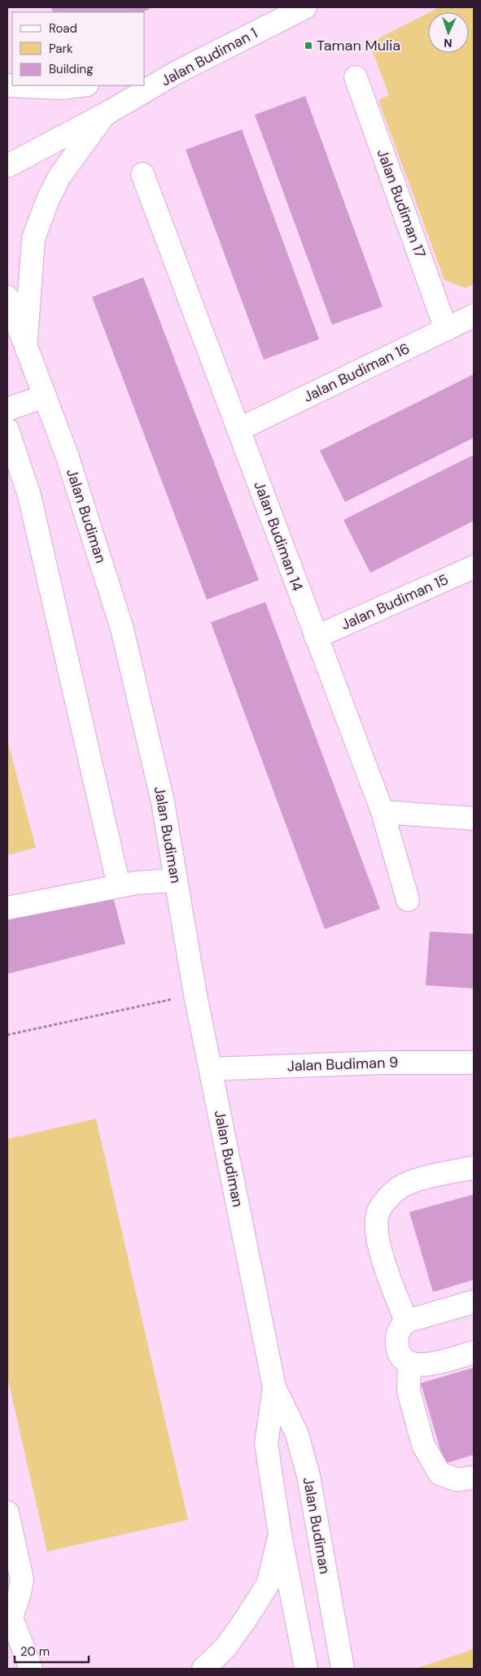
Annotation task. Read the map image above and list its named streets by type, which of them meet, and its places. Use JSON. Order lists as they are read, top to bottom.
{
  "streets": {
    "street": [
      "Jalan Budiman 1",
      "Jalan Budiman 17",
      "Jalan Budiman 16",
      "Jalan Budiman",
      "Jalan Budiman 14",
      "Jalan Budiman 15",
      "Jalan Budiman 9"
    ]
  },
  "crossings": [
    ["Jalan Budiman 17", "Jalan Budiman 16"],
    ["Jalan Budiman 16", "Jalan Budiman 14"],
    ["Jalan Budiman", "Jalan Budiman 9"],
    ["Jalan Budiman 14", "Jalan Budiman 15"]
  ],
  "places": {
    "transit": ["Taman Mulia"]
  },
  "legend": ["Road", "Park", "Building"],
  "scale_bar": "20 m",
  "north": "bottom"
}
